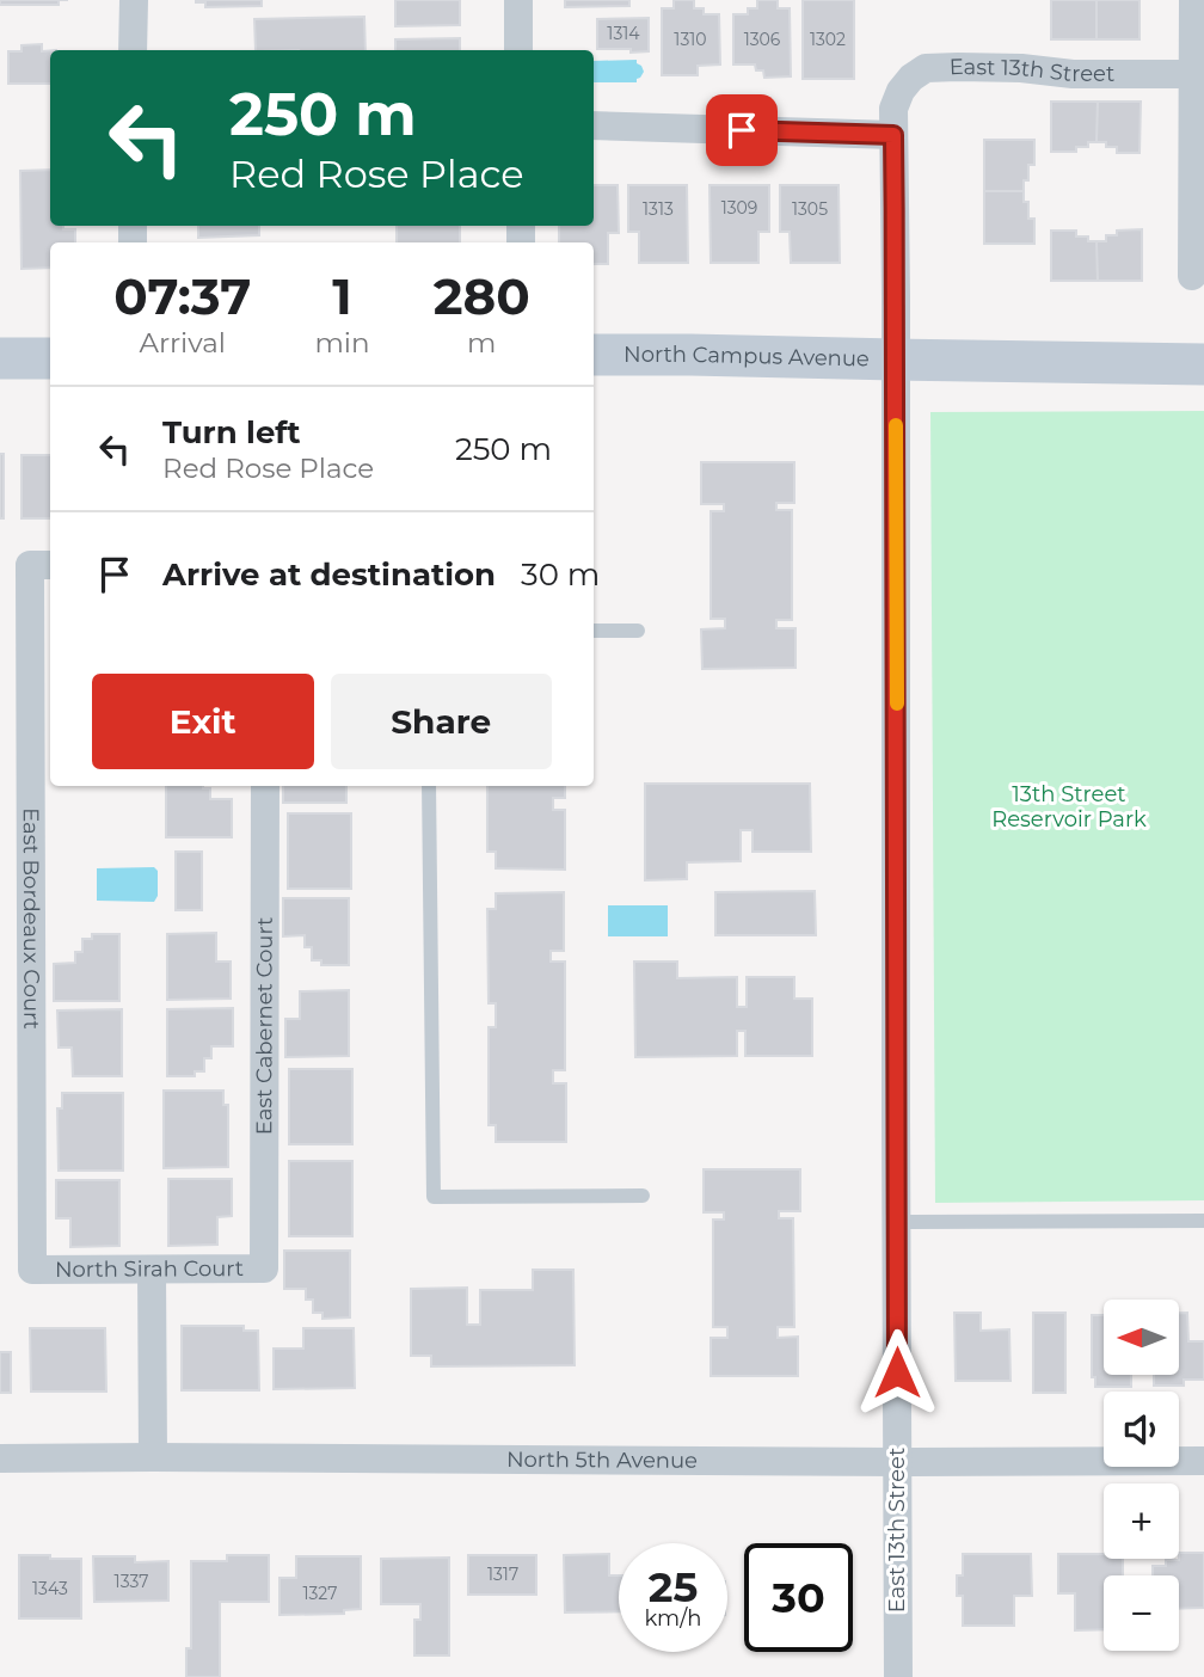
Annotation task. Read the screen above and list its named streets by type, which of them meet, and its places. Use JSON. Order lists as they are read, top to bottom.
{
  "streets": {
    "main road": ["North Campus Avenue"],
    "street": [
      "East 13th Street",
      "East Bordeaux Court",
      "East Cabernet Court",
      "North Sirah Court",
      "North 5th Avenue"
    ]
  },
  "crossings": [
    ["East 13th Street", "North Campus Avenue"],
    ["East 13th Street", "North 5th Avenue"],
    ["East Bordeaux Court", "North Sirah Court"],
    ["East Cabernet Court", "North Sirah Court"]
  ],
  "parks": ["13th Street Reservoir Park"],
  "house_numbers": [
    "1314",
    "1310",
    "1306",
    "1302",
    "1309",
    "1313",
    "1305",
    "1317",
    "1337",
    "1343",
    "1327"
  ],
  "north": "left",
  "page": {
    "turn": ["250 m", "Red Rose Place"],
    "eta": [
      "07:37",
      "Arrival",
      "1",
      "min",
      "280",
      "m"
    ],
    "list": [
      {
        "name": "Turn left",
        "note": "Red Rose Place",
        "value": "250 m"
      },
      {
        "name": "Arrive at destination",
        "value": "30 m"
      }
    ],
    "buttons": ["Exit", "Share"],
    "map_buttons": ["+", "−"],
    "speed": "25 km/h",
    "limit": "30"
  }
}
